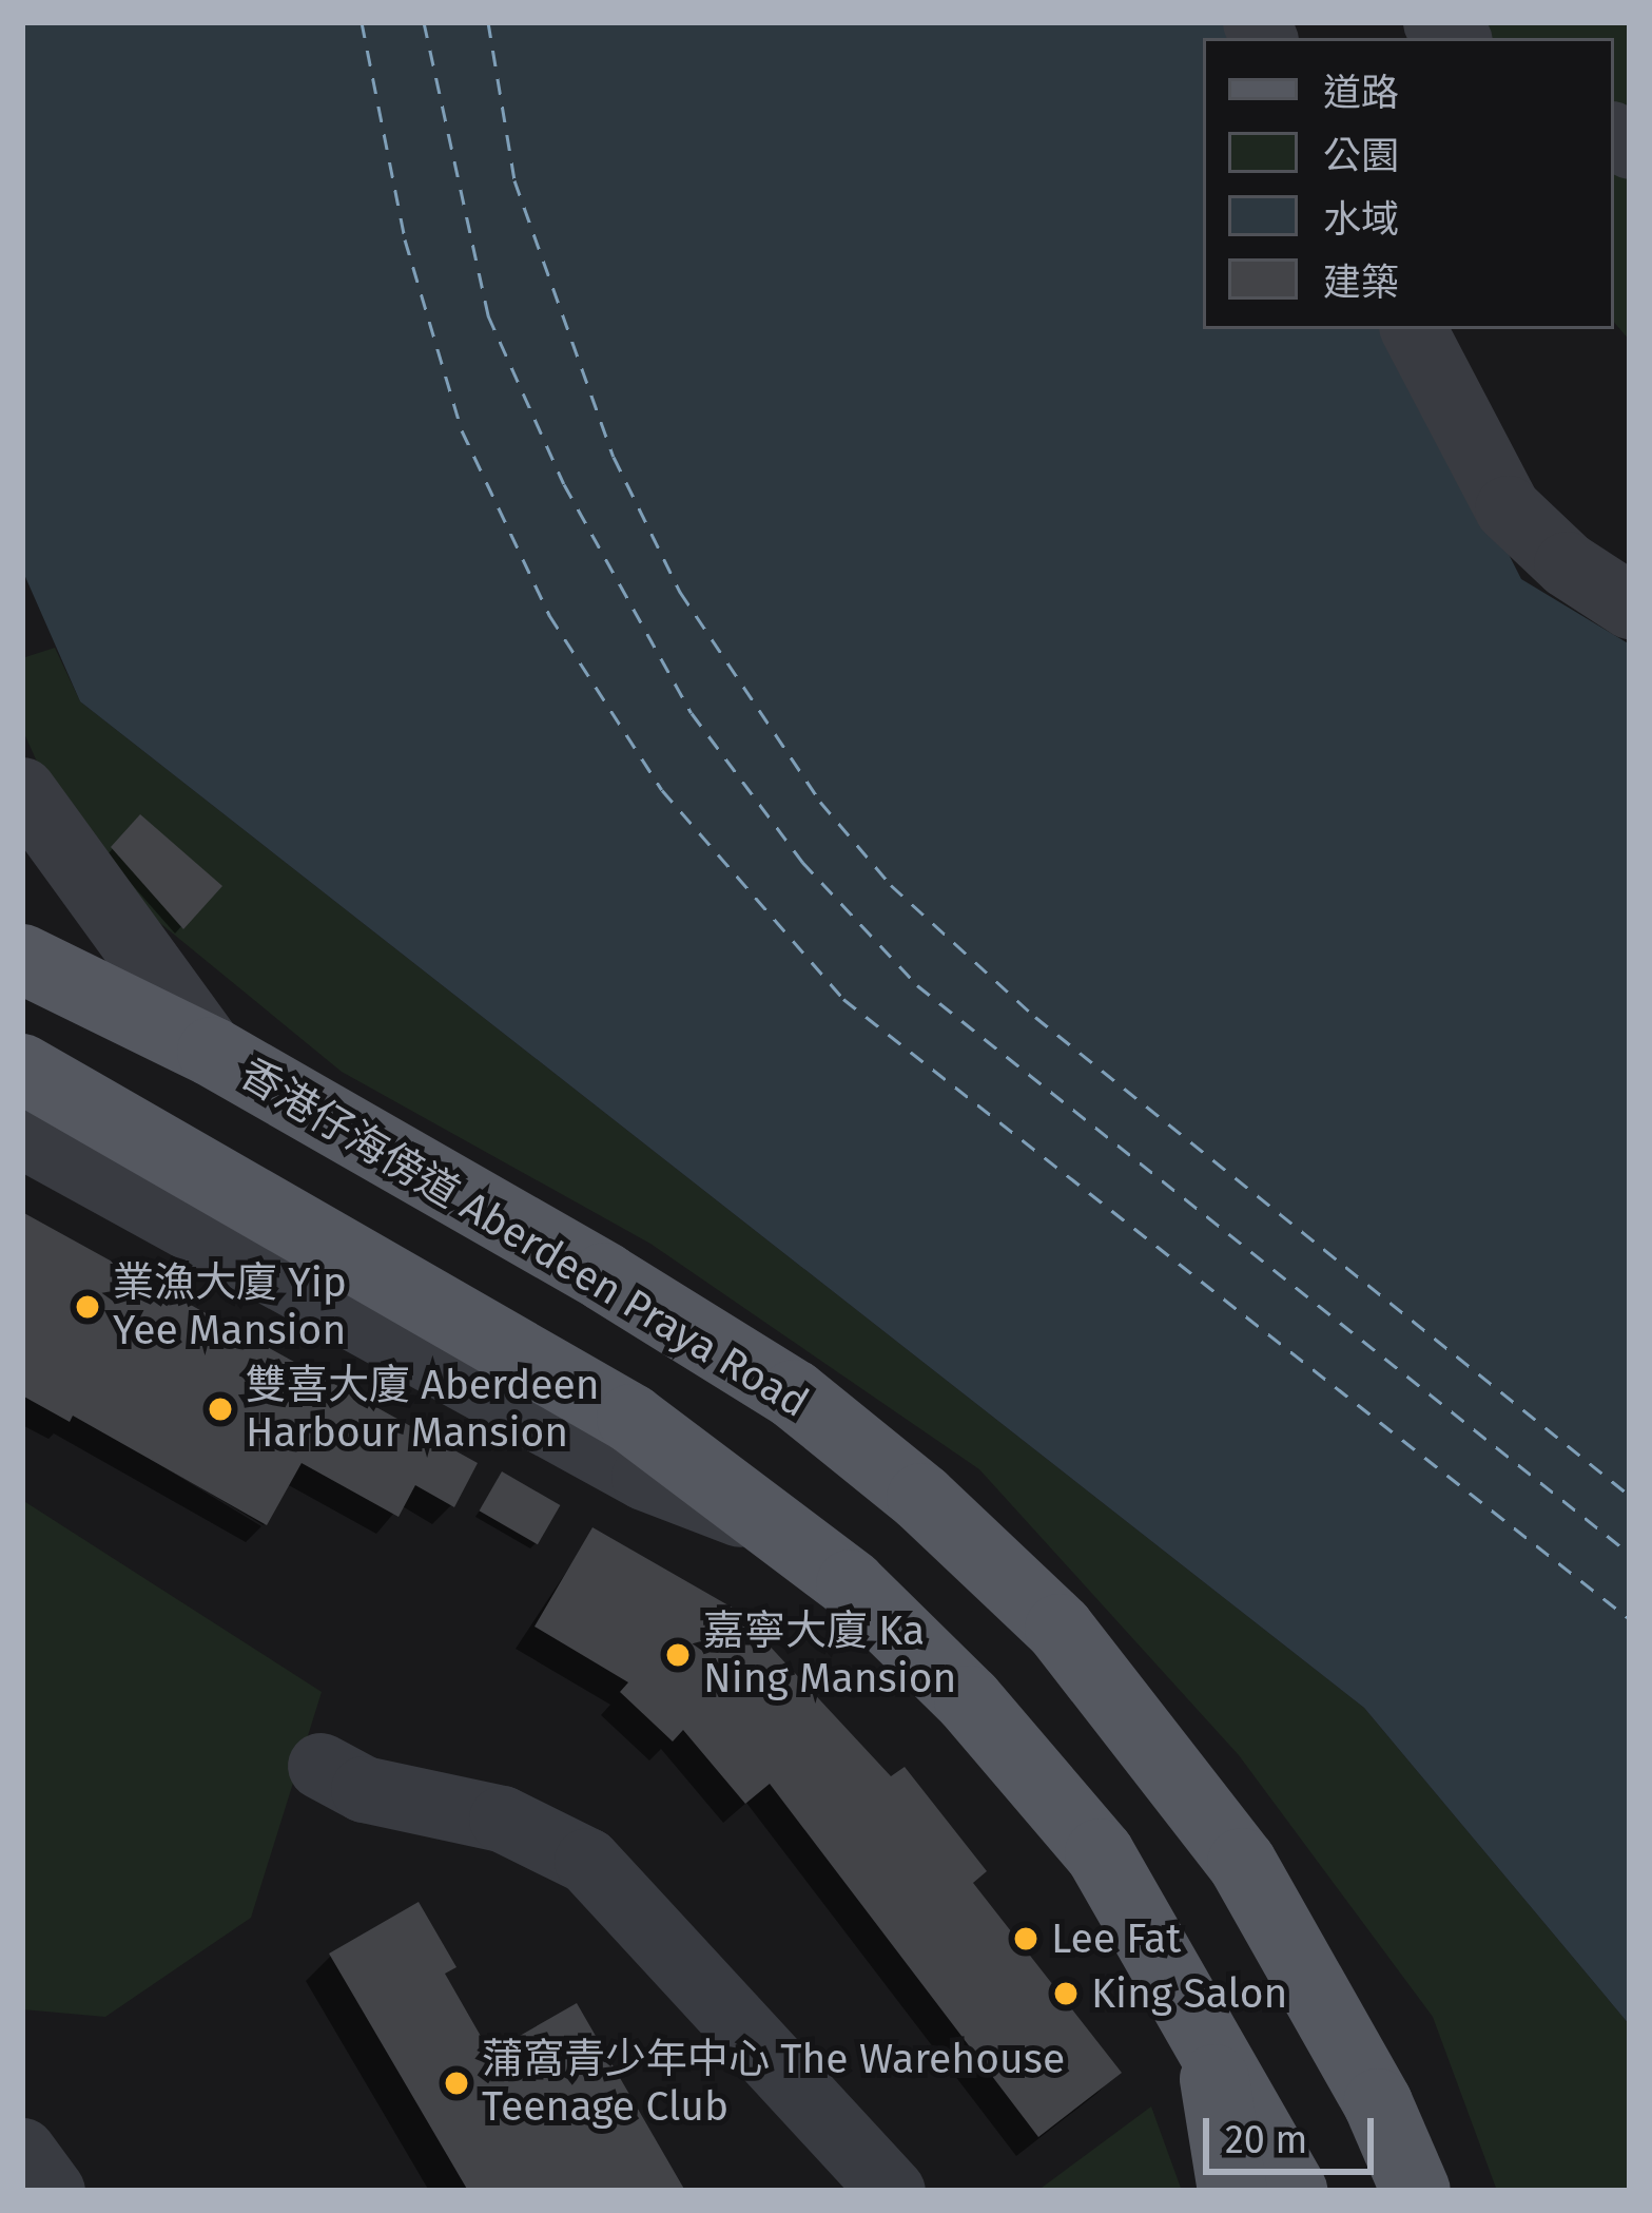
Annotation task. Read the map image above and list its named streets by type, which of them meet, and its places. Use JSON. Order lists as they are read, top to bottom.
{
  "streets": {
    "main road": ["香港仔海傍道 Aberdeen Praya Road"]
  },
  "places": [
    "業漁大廈 Yip Yee Mansion",
    "雙喜大廈 Aberdeen Harbour Mansion",
    "嘉寧大廈 Ka Ning Mansion",
    "Lee Fat",
    "King Salon",
    "蒲窩青少年中心 The Warehouse Teenage Club"
  ],
  "legend": [
    "道路",
    "公園",
    "水域",
    "建築"
  ],
  "scale_bar": "20 m"
}
